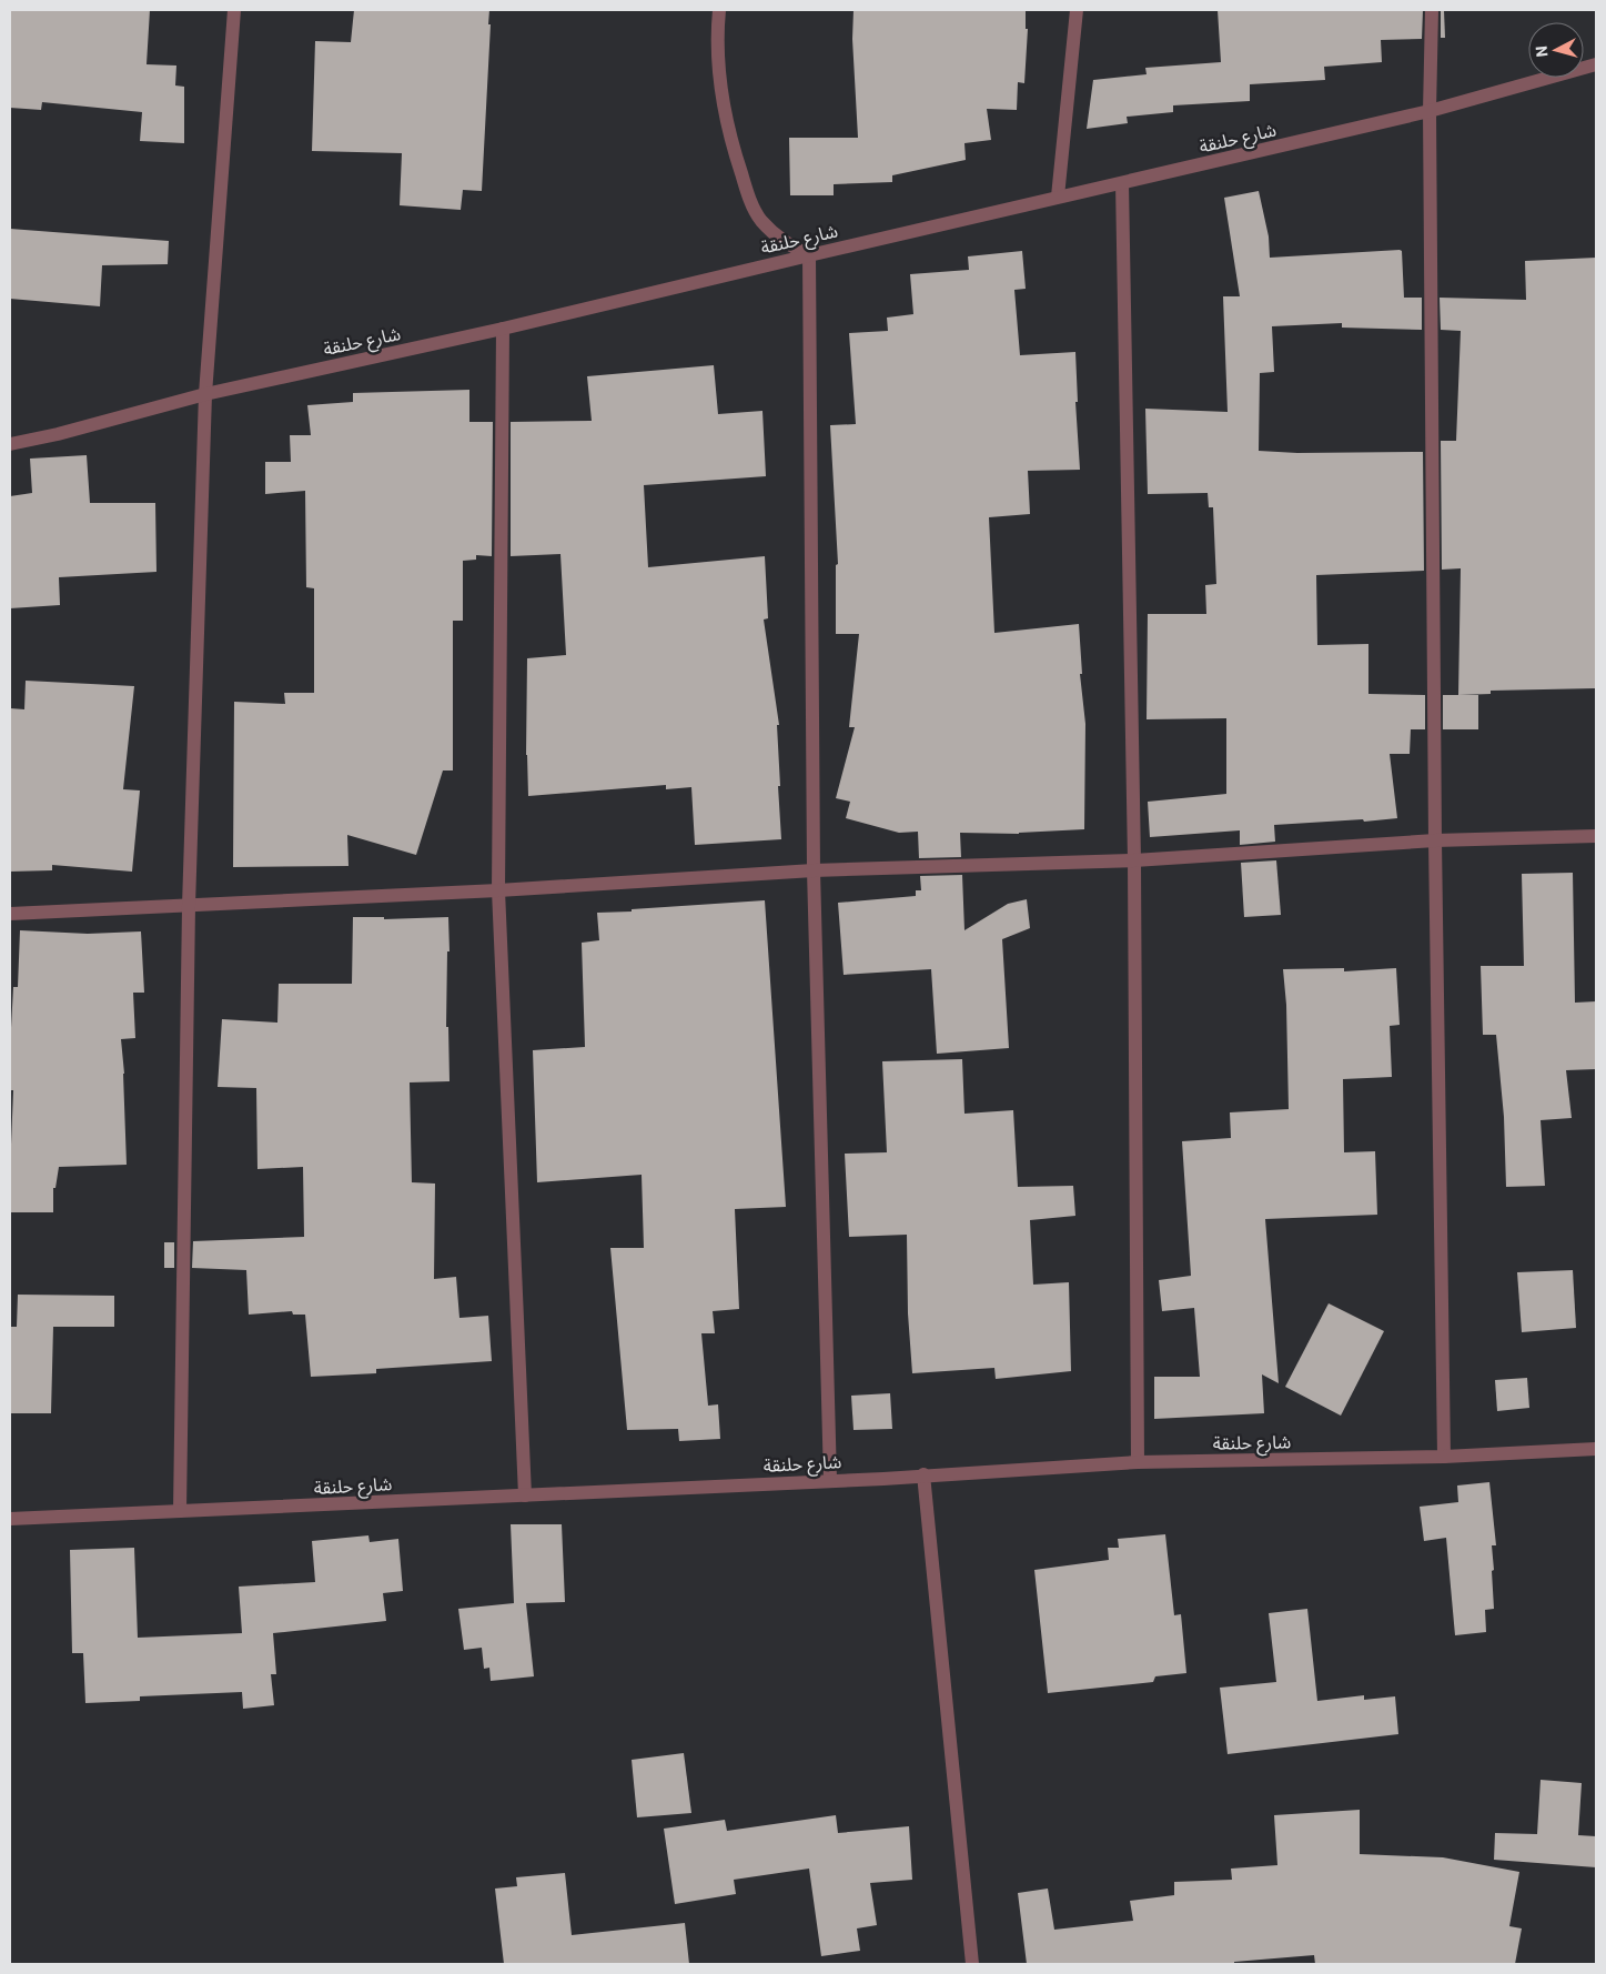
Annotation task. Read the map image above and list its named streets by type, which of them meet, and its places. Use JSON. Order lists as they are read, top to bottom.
{
  "streets": {
    "street": ["شارع حلنقة"]
  },
  "north": "left"
}
